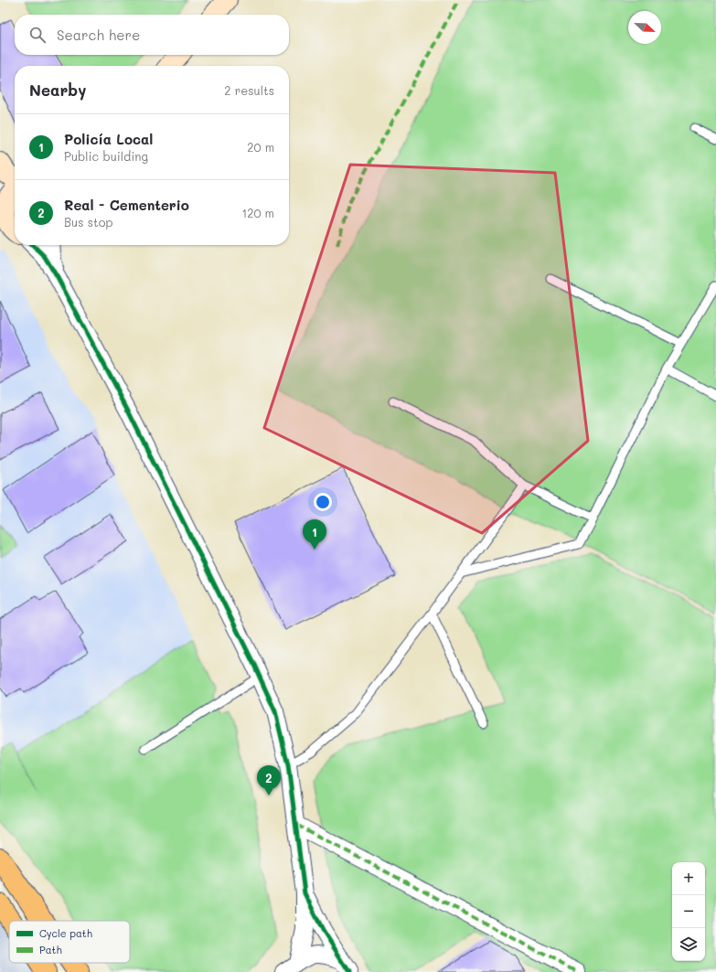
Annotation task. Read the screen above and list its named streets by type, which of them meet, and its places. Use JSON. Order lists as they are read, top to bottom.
{
  "legend": ["Cycle path", "Path"],
  "north": "bottom right",
  "page": {
    "search": "Search here",
    "heading": ["Nearby", "2 results"],
    "list": [
      {
        "mark": "1",
        "name": "Policía Local",
        "note": "Public building",
        "value": "20 m"
      },
      {
        "mark": "2",
        "name": "Real - Cementerio",
        "note": "Bus stop",
        "value": "120 m"
      }
    ],
    "pins": ["1", "2"],
    "map_buttons": ["+", "−"]
  }
}
